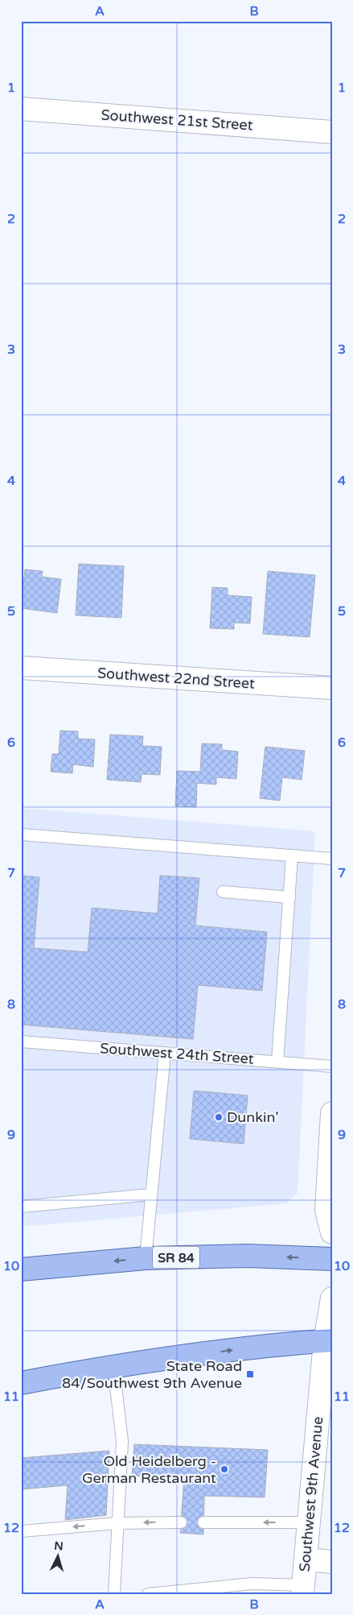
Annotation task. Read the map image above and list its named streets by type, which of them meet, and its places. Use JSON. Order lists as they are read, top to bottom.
{
  "streets": {
    "main road": ["SR 84"],
    "street": ["Southwest 21st Street", "Southwest 22nd Street", "Southwest 9th Avenue"],
    "lane": ["Southwest 24th Street"]
  },
  "places": {
    "other": ["Dunkin'", "Old Heidelberg - German Restaurant"],
    "transit": ["State Road 84/Southwest 9th Avenue"]
  },
  "north": "top",
  "grid": {
    "columns": ["A", "B"],
    "rows": [
      "1",
      "2",
      "3",
      "4",
      "5",
      "6",
      "7",
      "8",
      "9",
      "10",
      "11",
      "12"
    ]
  }
}
